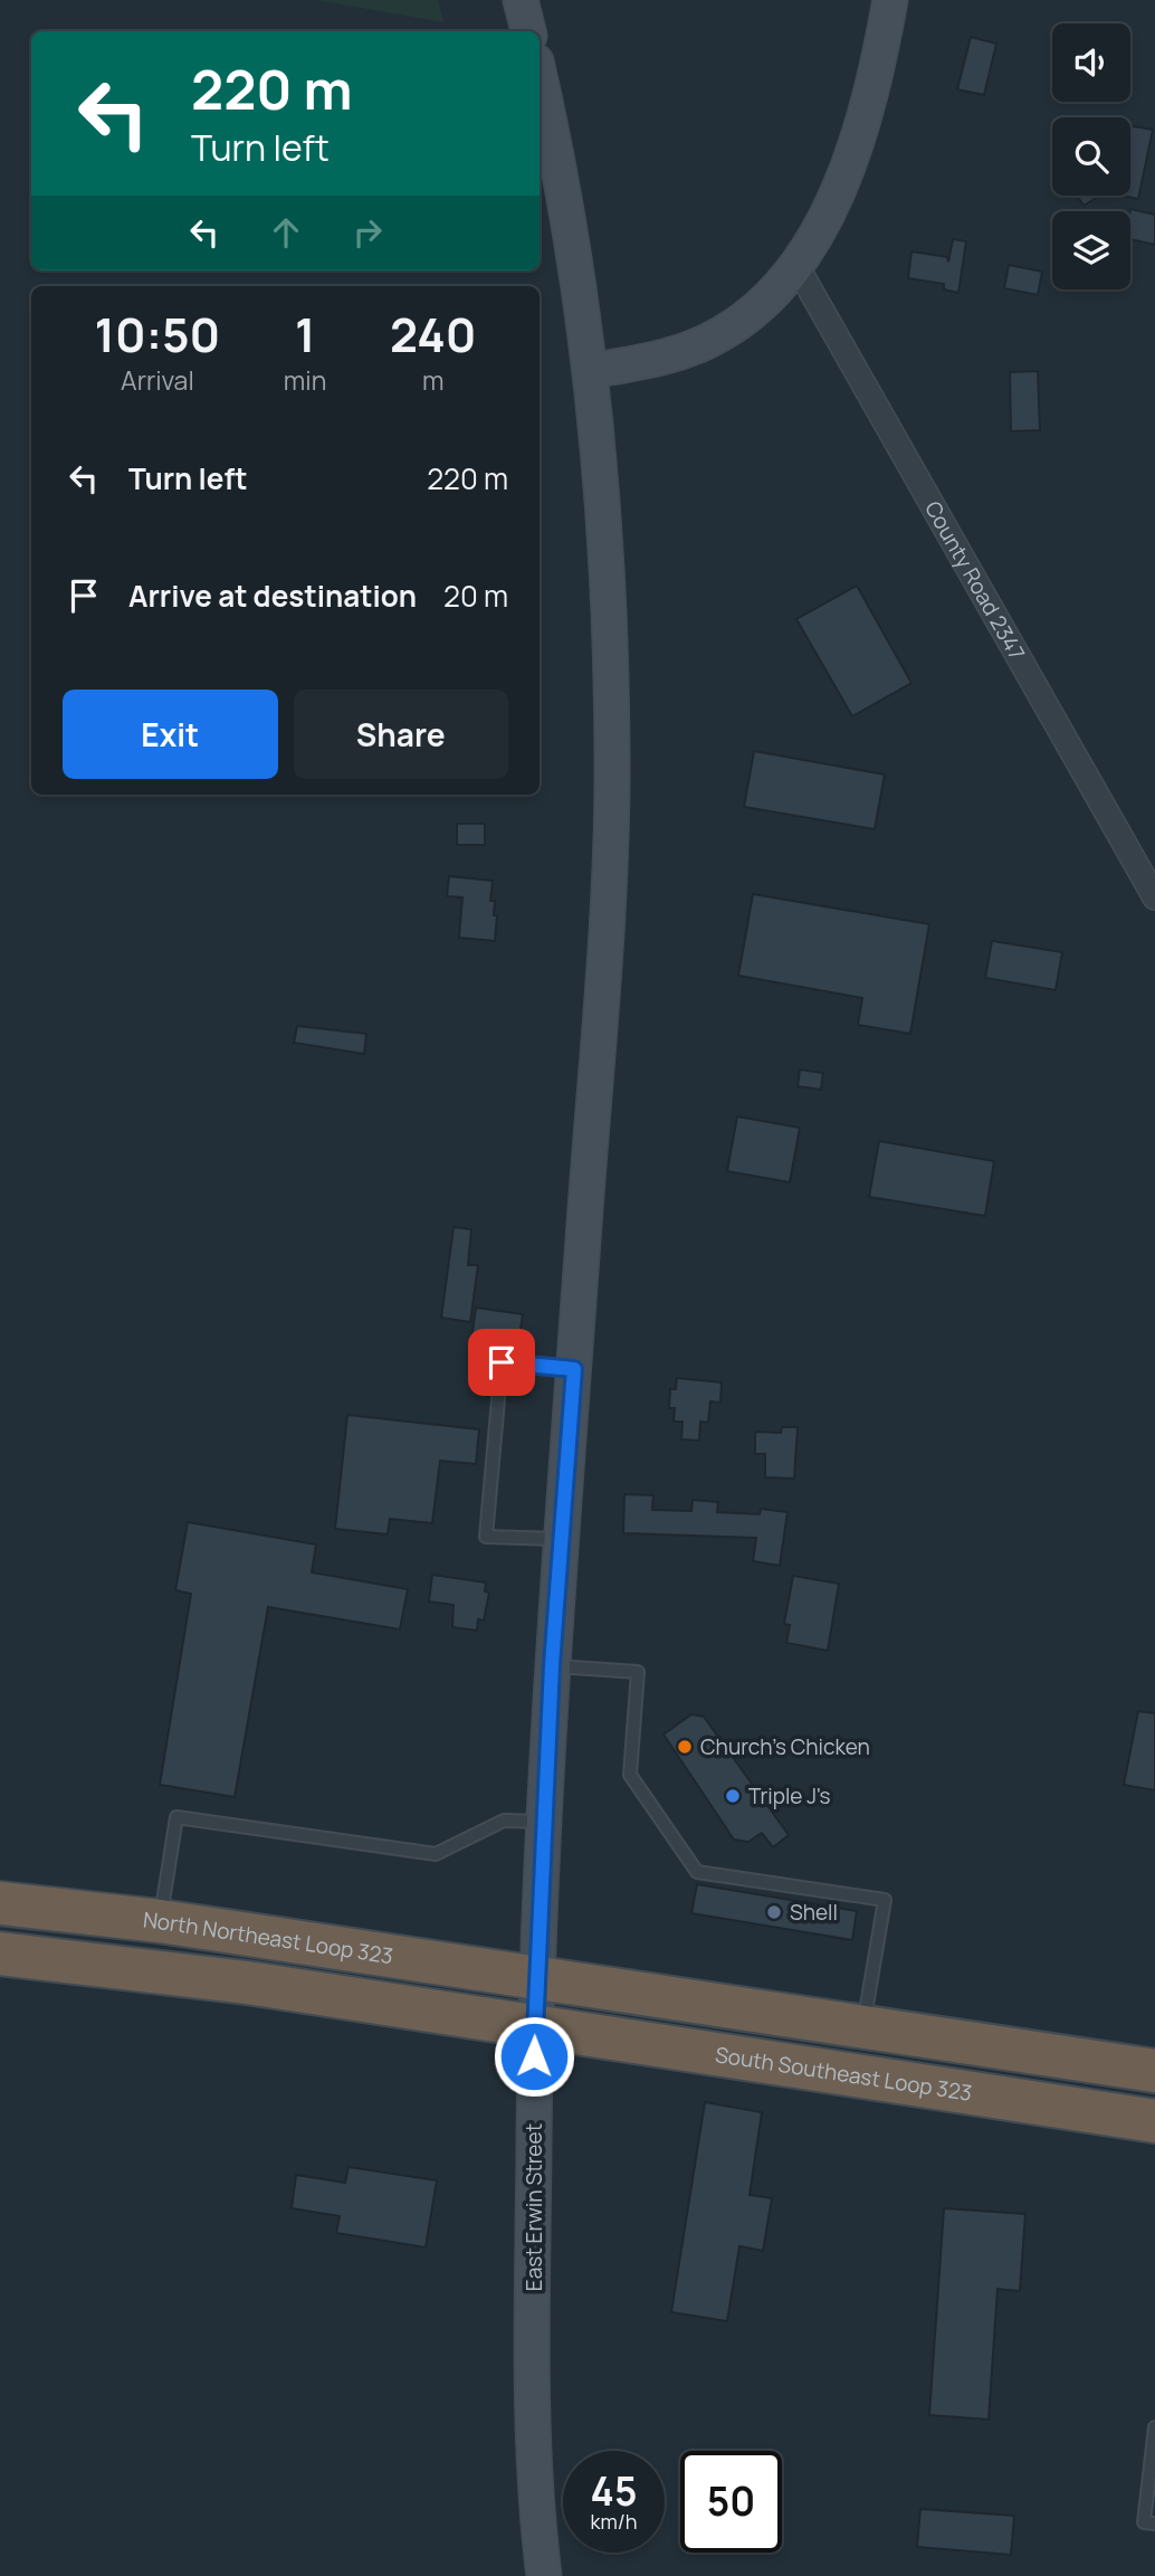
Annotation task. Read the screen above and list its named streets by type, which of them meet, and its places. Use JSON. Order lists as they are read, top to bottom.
{
  "streets": {
    "highway": ["North Northeast Loop 323", "South Southeast Loop 323"],
    "main road": ["East Erwin Street"],
    "street": ["County Road 2347"]
  },
  "crossings": [
    ["North Northeast Loop 323", "East Erwin Street"],
    ["South Southeast Loop 323", "East Erwin Street"]
  ],
  "places": ["Church's Chicken", "Triple J's", "Shell"],
  "page": {
    "turn": ["220 m", "Turn left"],
    "eta": [
      "10:50",
      "Arrival",
      "1",
      "min",
      "240",
      "m"
    ],
    "list": [
      {
        "name": "Turn left",
        "value": "220 m"
      },
      {
        "name": "Arrive at destination",
        "value": "20 m"
      }
    ],
    "buttons": ["Exit", "Share"],
    "speed": "45 km/h",
    "limit": "50"
  }
}
